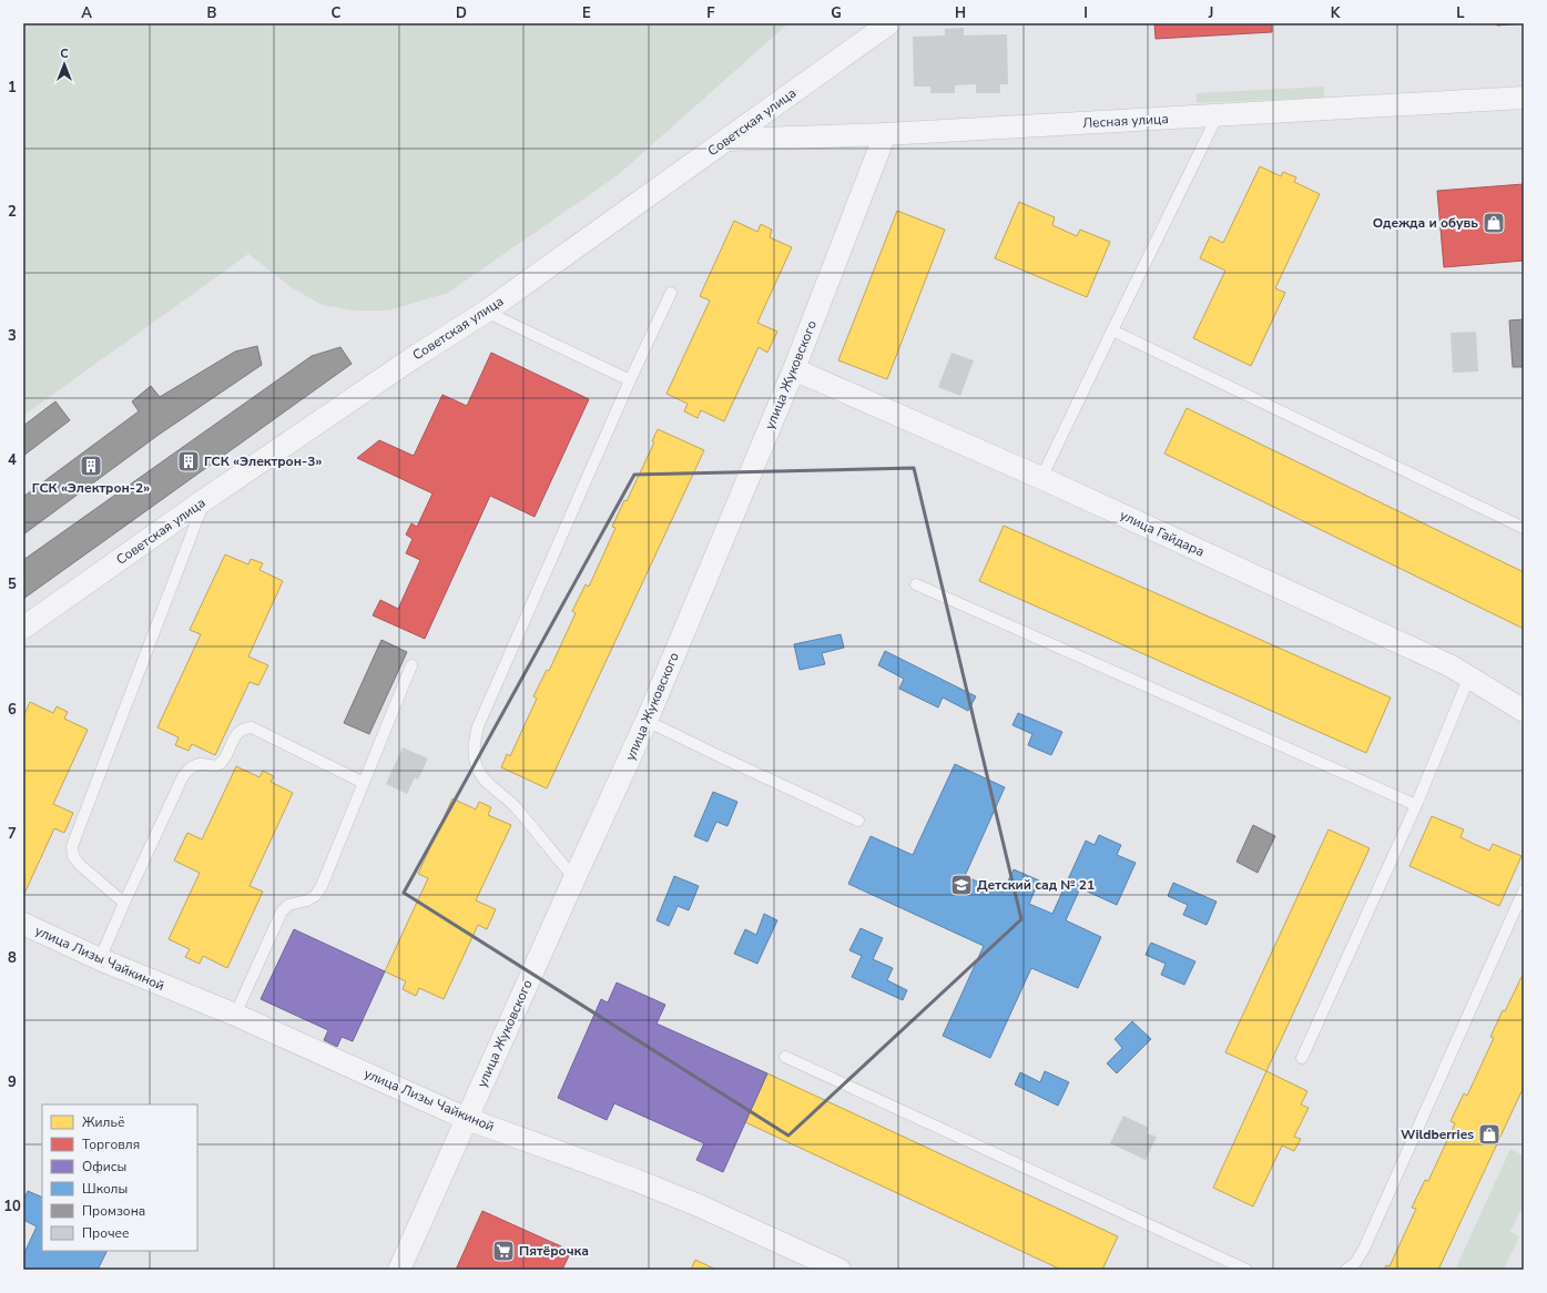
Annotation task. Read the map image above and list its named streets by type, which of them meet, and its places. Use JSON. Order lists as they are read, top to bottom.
{
  "streets": {
    "street": [
      "Лесная улица",
      "Советская улица",
      "улица Жуковского",
      "улица Гайдара",
      "улица Лизы Чайкиной"
    ]
  },
  "crossings": [
    ["Лесная улица", "Советская улица"],
    ["Лесная улица", "улица Жуковского"],
    ["улица Жуковского", "улица Гайдара"],
    ["улица Жуковского", "улица Лизы Чайкиной"]
  ],
  "places": {
    "shop": ["Одежда и обувь", "Wildberries"],
    "building": ["ГСК «Электрон-3»", "ГСК «Электрон-2»"],
    "school or university": ["Детский сад № 21"],
    "supermarket": ["Пятёрочка"]
  },
  "legend": [
    "Жильё",
    "Торговля",
    "Офисы",
    "Школы",
    "Промзона",
    "Прочее"
  ],
  "north": "top",
  "grid": {
    "columns": [
      "A",
      "B",
      "C",
      "D",
      "E",
      "F",
      "G",
      "H",
      "I",
      "J",
      "K",
      "L"
    ],
    "rows": [
      "1",
      "2",
      "3",
      "4",
      "5",
      "6",
      "7",
      "8",
      "9",
      "10"
    ]
  }
}
